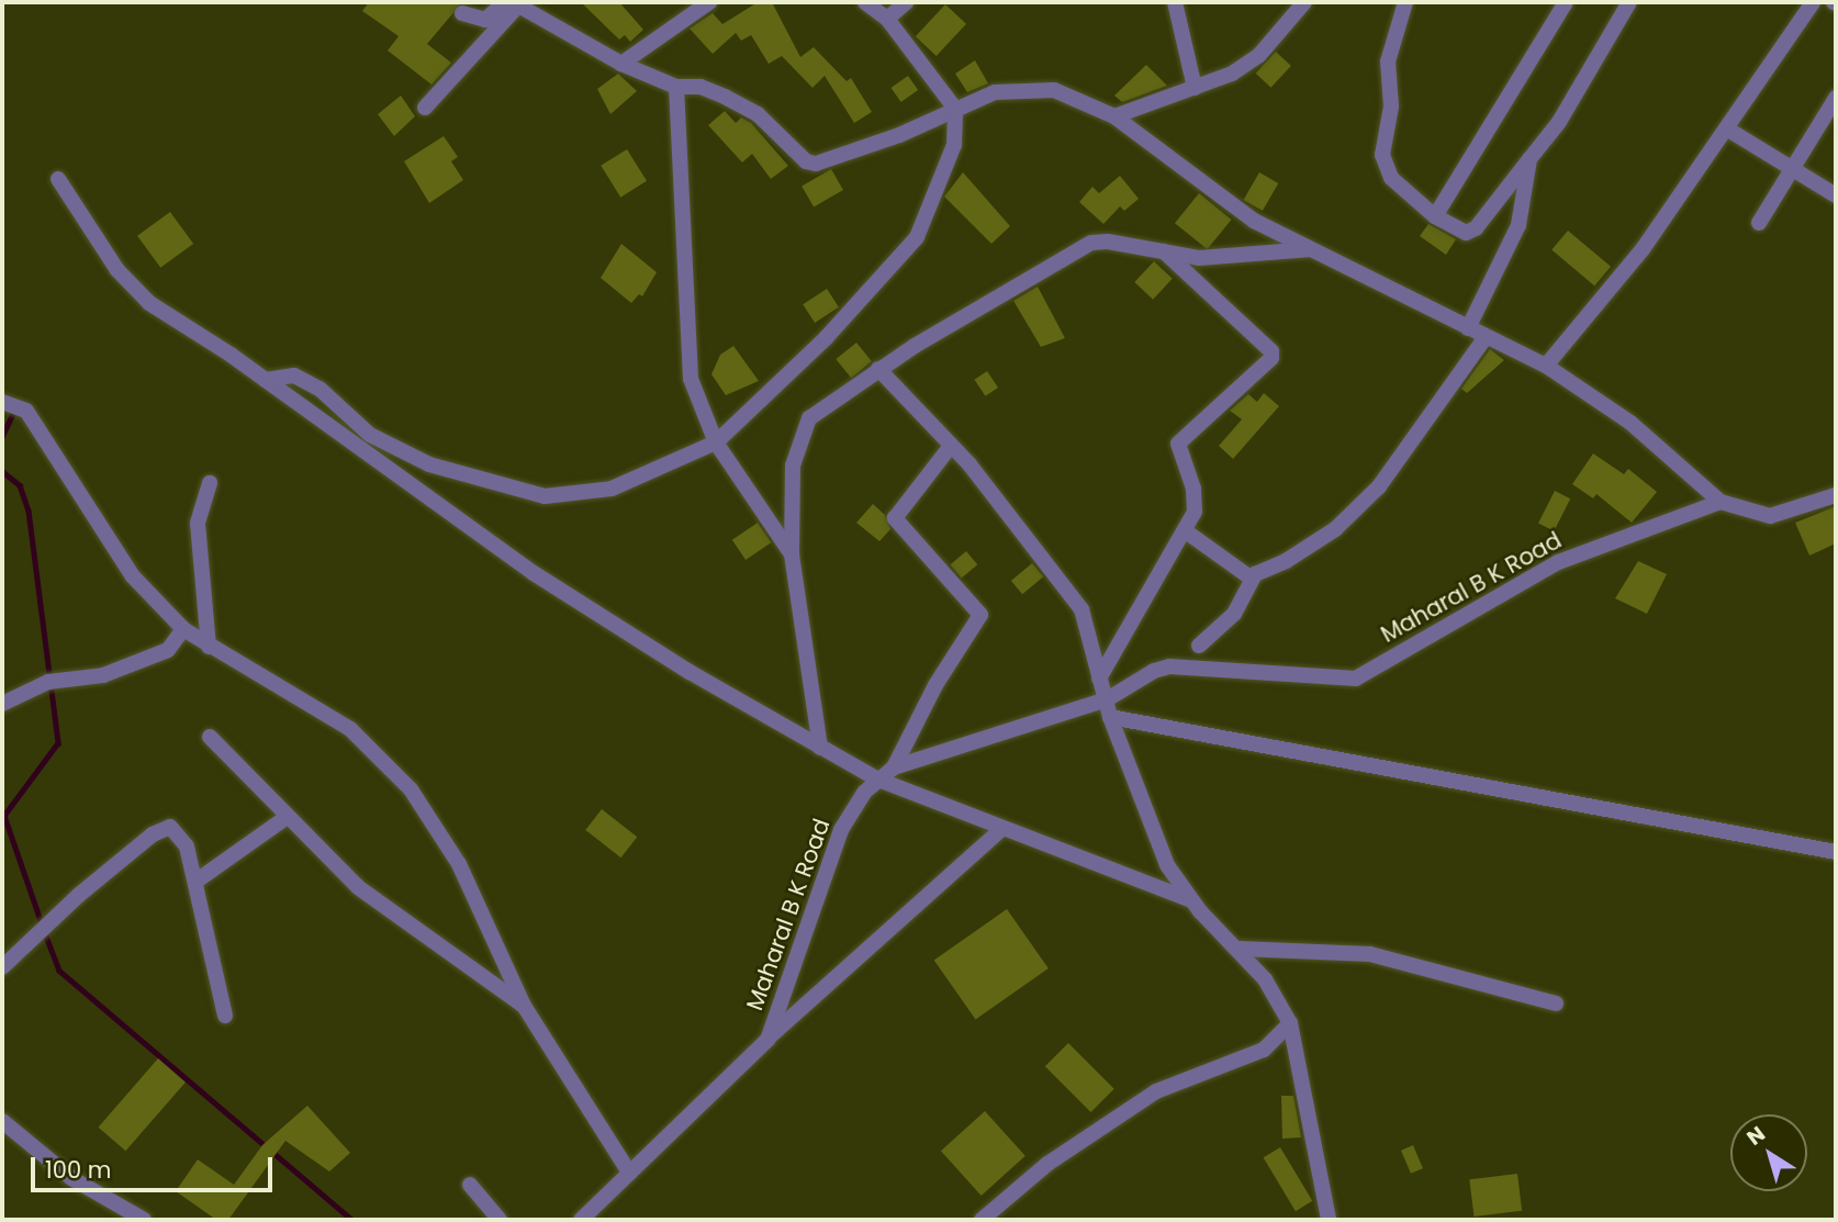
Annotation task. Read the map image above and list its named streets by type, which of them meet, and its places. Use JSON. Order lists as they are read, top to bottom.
{
  "streets": {
    "street": ["Maharal B K Road"]
  },
  "scale_bar": "100 m",
  "north": "top left"
}
